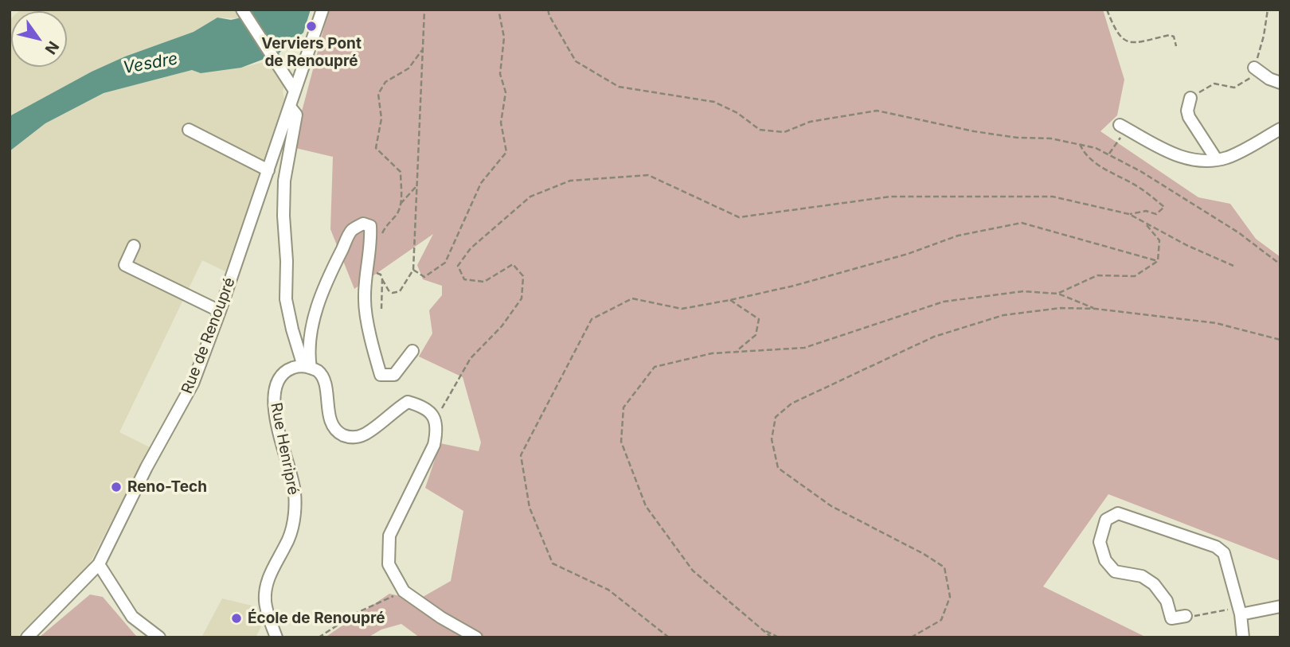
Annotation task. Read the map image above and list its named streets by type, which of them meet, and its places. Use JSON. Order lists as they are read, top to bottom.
{
  "streets": {
    "street": ["Rue de Renoupré", "Rue Henripré"]
  },
  "water": ["Vesdre"],
  "places": ["Verviers Pont de Renoupré", "Reno-Tech", "École de Renoupré"],
  "north": "bottom right"
}
